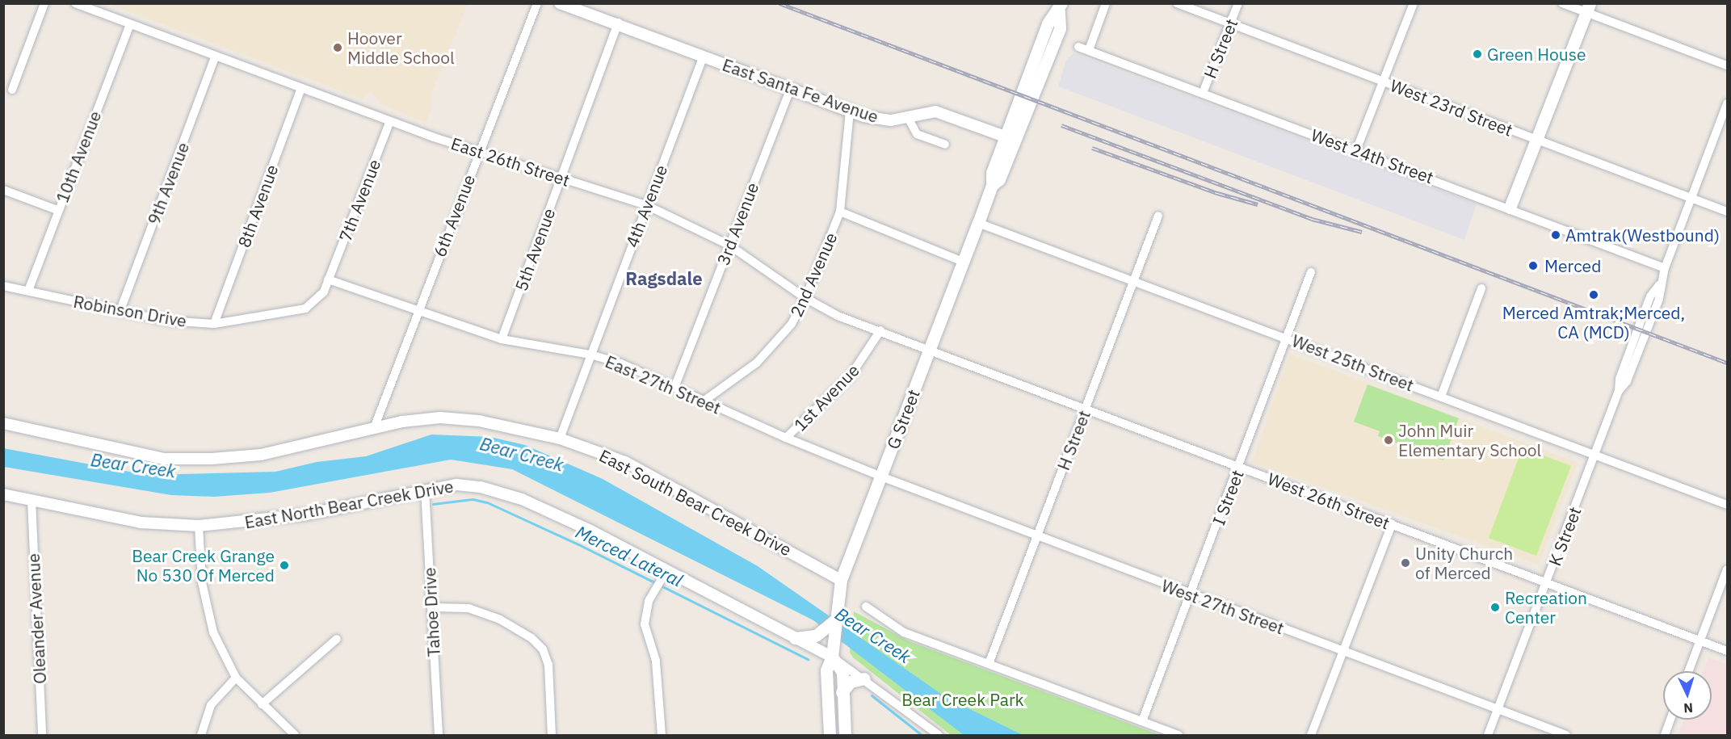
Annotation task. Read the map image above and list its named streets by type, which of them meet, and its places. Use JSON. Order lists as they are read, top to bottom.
{
  "streets": {
    "main road": ["G Street"],
    "street": [
      "H Street",
      "East Santa Fe Avenue",
      "West 23rd Street",
      "West 24th Street",
      "10th Avenue",
      "East 26th Street",
      "9th Avenue",
      "7th Avenue",
      "8th Avenue",
      "4th Avenue",
      "6th Avenue",
      "3rd Avenue",
      "5th Avenue",
      "2nd Avenue",
      "Robinson Drive",
      "West 25th Street",
      "East 27th Street",
      "1st Avenue",
      "I Street",
      "West 26th Street",
      "East South Bear Creek Drive",
      "East North Bear Creek Drive",
      "K Street",
      "West 27th Street",
      "Tahoe Drive",
      "Oleander Avenue"
    ]
  },
  "crossings": [
    ["H Street", "West 23rd Street"],
    ["H Street", "West 24th Street"],
    ["H Street", "West 25th Street"],
    ["H Street", "West 26th Street"],
    ["H Street", "West 27th Street"],
    ["East Santa Fe Avenue", "4th Avenue"],
    ["East Santa Fe Avenue", "3rd Avenue"],
    ["East Santa Fe Avenue", "5th Avenue"],
    ["East Santa Fe Avenue", "2nd Avenue"],
    ["East Santa Fe Avenue", "G Street"],
    ["West 23rd Street", "K Street"],
    ["West 24th Street", "K Street"],
    ["10th Avenue", "East 26th Street"],
    ["10th Avenue", "Robinson Drive"],
    ["East 26th Street", "9th Avenue"],
    ["East 26th Street", "7th Avenue"],
    ["East 26th Street", "8th Avenue"],
    ["East 26th Street", "4th Avenue"],
    ["East 26th Street", "6th Avenue"],
    ["East 26th Street", "3rd Avenue"],
    ["East 26th Street", "5th Avenue"],
    ["East 26th Street", "2nd Avenue"],
    ["East 26th Street", "1st Avenue"],
    ["East 26th Street", "G Street"],
    ["East 26th Street", "West 26th Street"],
    ["9th Avenue", "Robinson Drive"],
    ["7th Avenue", "Robinson Drive"],
    ["7th Avenue", "East 27th Street"],
    ["8th Avenue", "Robinson Drive"],
    ["4th Avenue", "East 27th Street"],
    ["4th Avenue", "East South Bear Creek Drive"],
    ["6th Avenue", "East 27th Street"],
    ["6th Avenue", "East South Bear Creek Drive"],
    ["3rd Avenue", "East 27th Street"],
    ["5th Avenue", "East 27th Street"],
    ["2nd Avenue", "East 27th Street"],
    ["Robinson Drive", "East 27th Street"],
    ["West 25th Street", "G Street"],
    ["West 25th Street", "I Street"],
    ["West 25th Street", "K Street"],
    ["East 27th Street", "1st Avenue"],
    ["East 27th Street", "G Street"],
    ["East 27th Street", "West 27th Street"],
    ["G Street", "West 26th Street"],
    ["G Street", "East South Bear Creek Drive"],
    ["G Street", "East North Bear Creek Drive"],
    ["G Street", "West 27th Street"],
    ["I Street", "West 26th Street"],
    ["I Street", "West 27th Street"],
    ["West 26th Street", "K Street"],
    ["East North Bear Creek Drive", "Tahoe Drive"],
    ["East North Bear Creek Drive", "Oleander Avenue"],
    ["K Street", "West 27th Street"]
  ],
  "districts": ["Ragsdale"],
  "water": ["Bear Creek", "Merced Lateral"],
  "parks": ["Bear Creek Park"],
  "places": [
    "Hoover Middle School",
    "Green House",
    "Amtrak(Westbound)",
    "Merced",
    "Merced Amtrak;Merced, CA (MCD)",
    "John Muir Elementary School",
    "Unity Church of Merced",
    "Bear Creek Grange No 530 Of Merced",
    "Recreation Center"
  ],
  "north": "bottom"
}
